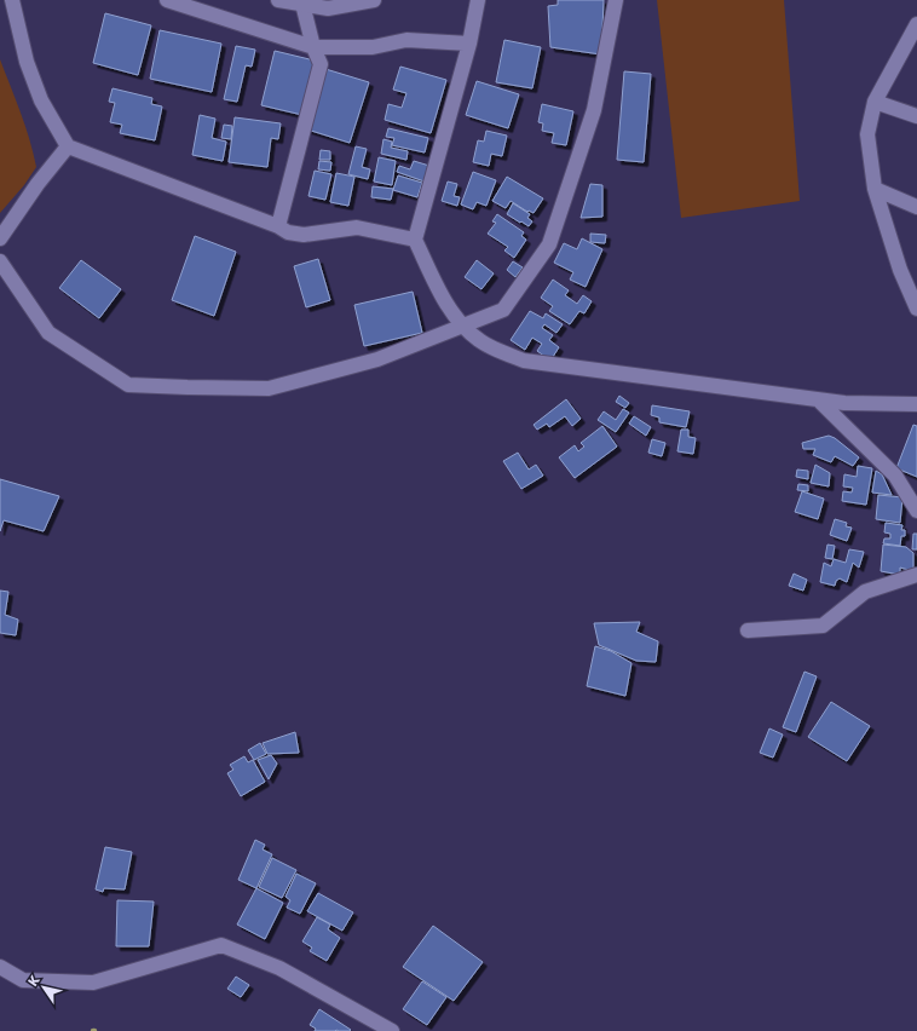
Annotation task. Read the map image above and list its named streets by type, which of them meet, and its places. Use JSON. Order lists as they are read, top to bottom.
{
  "north": "top left"
}
